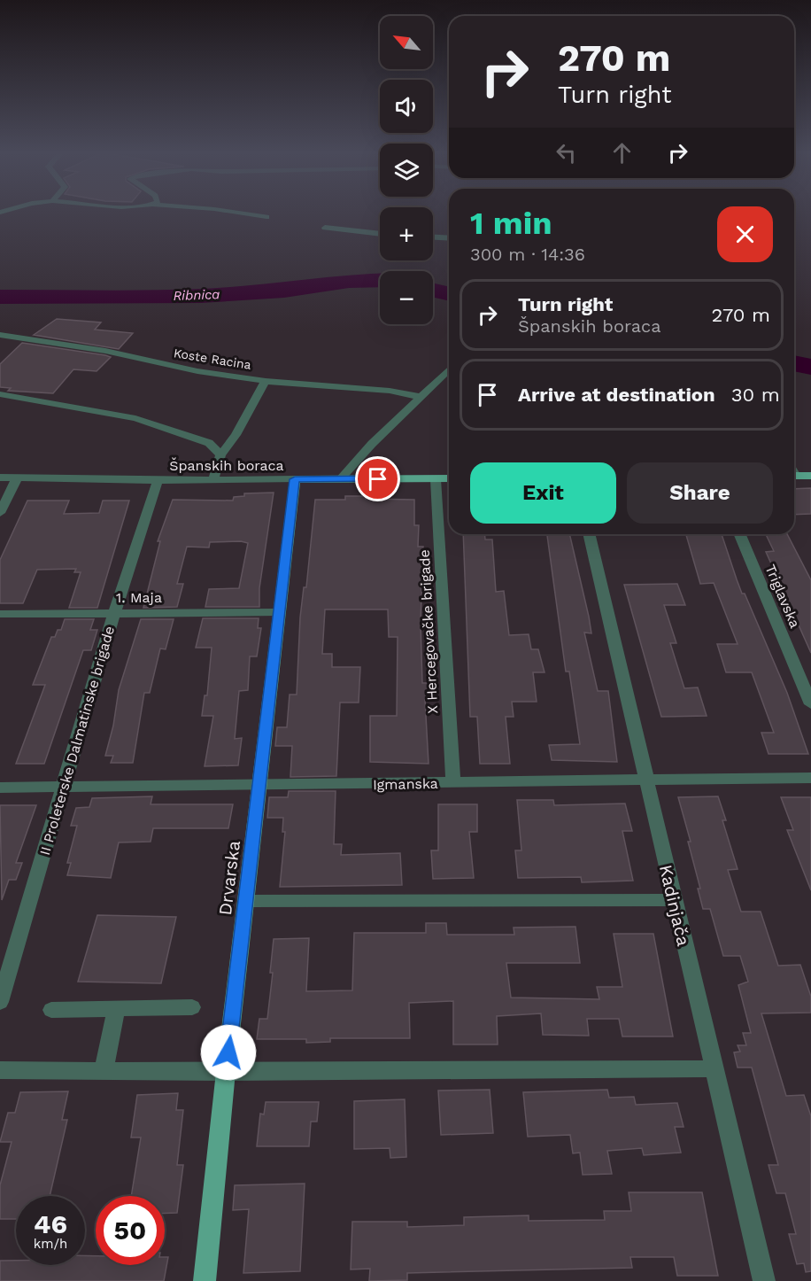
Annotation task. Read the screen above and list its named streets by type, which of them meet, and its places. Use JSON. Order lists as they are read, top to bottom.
{
  "streets": {
    "main road": ["Španskih boraca", "Drvarska"],
    "street": [
      "Koste Racina",
      "Triglavska",
      "1. Maja",
      "X Hercegovačke brigade",
      "II Proleterske Dalmatinske brigade",
      "Igmanska",
      "Kadinjača"
    ]
  },
  "crossings": [
    ["Španskih boraca", "X Hercegovačke brigade"],
    ["Španskih boraca", "II Proleterske Dalmatinske brigade"],
    ["Španskih boraca", "Drvarska"],
    ["1. Maja", "II Proleterske Dalmatinske brigade"],
    ["1. Maja", "Drvarska"],
    ["X Hercegovačke brigade", "Igmanska"],
    ["II Proleterske Dalmatinske brigade", "Igmanska"],
    ["Igmanska", "Drvarska"],
    ["Igmanska", "Kadinjača"]
  ],
  "water": ["Ribnica"],
  "north": "top left",
  "page": {
    "map_buttons": ["+", "−"],
    "turn": ["270 m", "Turn right"],
    "heading": ["1 min", "300 m · 14:36"],
    "list": [
      {
        "name": "Turn right",
        "note": "Španskih boraca",
        "value": "270 m"
      },
      {
        "name": "Arrive at destination",
        "value": "30 m"
      }
    ],
    "buttons": ["Exit", "Share"],
    "speed": "46 km/h",
    "limit": "50"
  }
}
